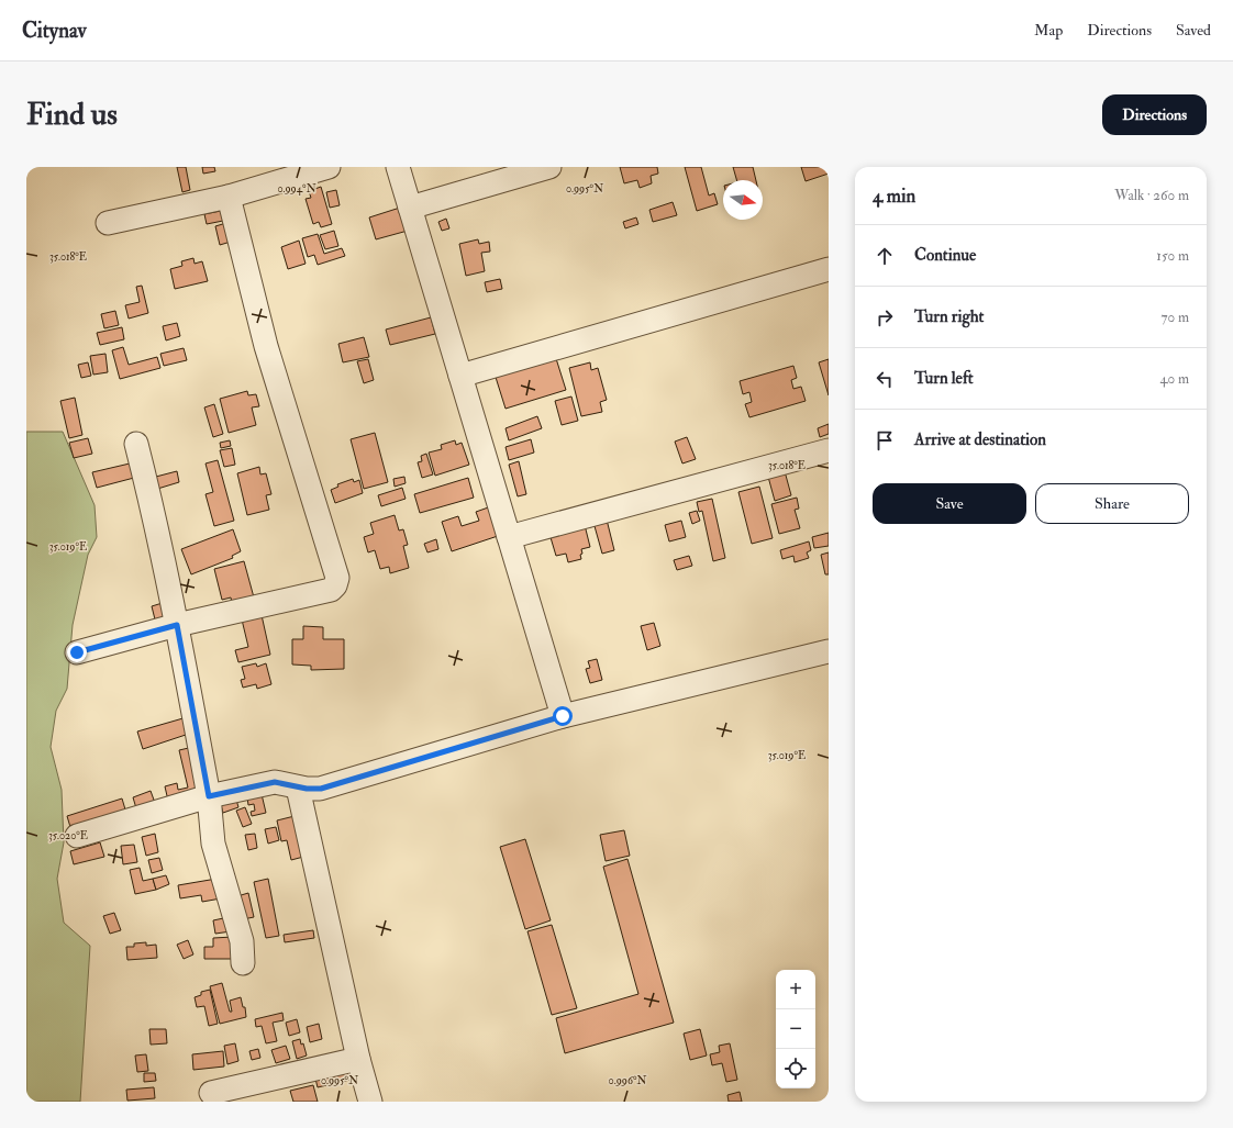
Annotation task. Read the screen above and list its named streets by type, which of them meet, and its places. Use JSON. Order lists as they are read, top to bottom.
{
  "north": "right",
  "page": {
    "header": "Citynav",
    "nav": ["Map", "Directions", "Saved"],
    "buttons": [
      "Directions",
      ["Save", "Share"]
    ],
    "title": "Find us",
    "heading": ["4 min", "Walk · 260 m"],
    "list": [
      ["Continue", "150 m"],
      ["Turn right", "70 m"],
      ["Turn left", "40 m"],
      "Arrive at destination"
    ],
    "map_buttons": ["+", "−"]
  },
  "coordinates": [
    "0.994°N",
    "0.995°N",
    "35.018°E",
    "35.019°E",
    "35.020°E",
    "0.996°N"
  ]
}
